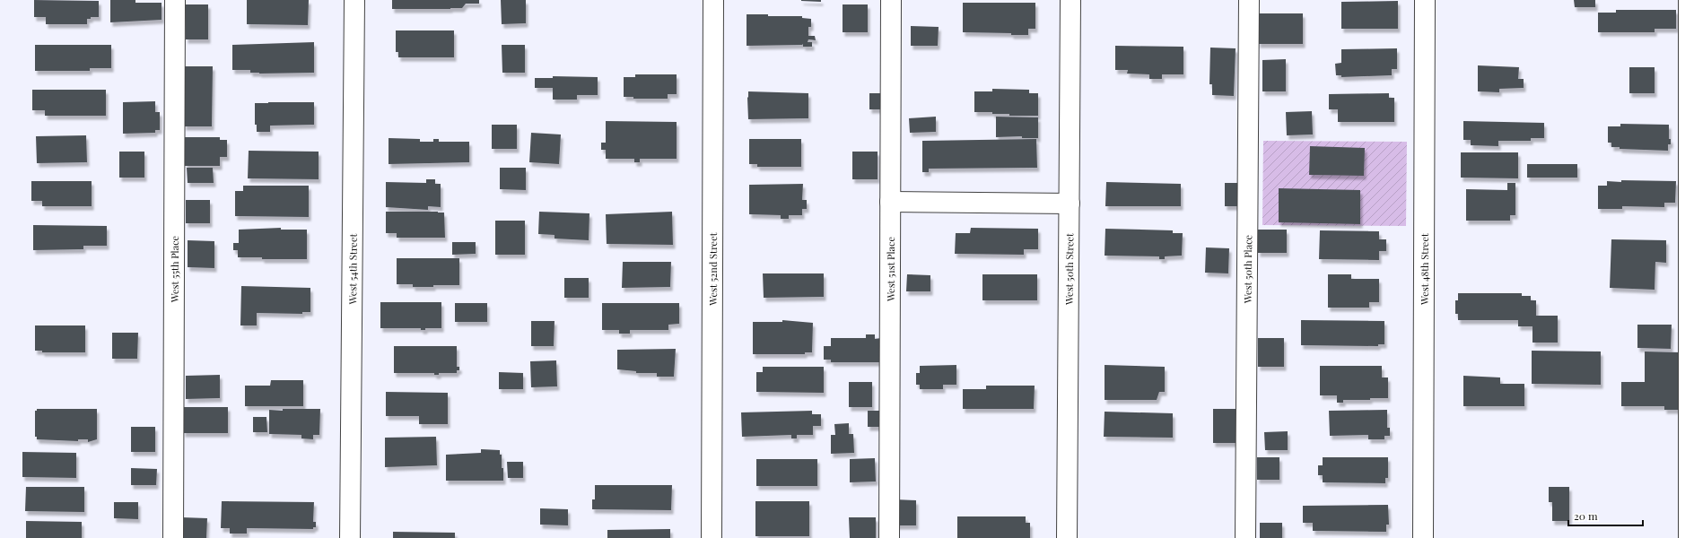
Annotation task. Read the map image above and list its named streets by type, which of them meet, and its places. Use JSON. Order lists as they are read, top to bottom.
{
  "streets": {
    "street": [
      "West 55th Place",
      "West 54th Street",
      "West 52nd Street",
      "West 51st Place",
      "West 50th Street",
      "West 50th Place",
      "West 48th Street"
    ]
  },
  "scale_bar": "20 m"
}
